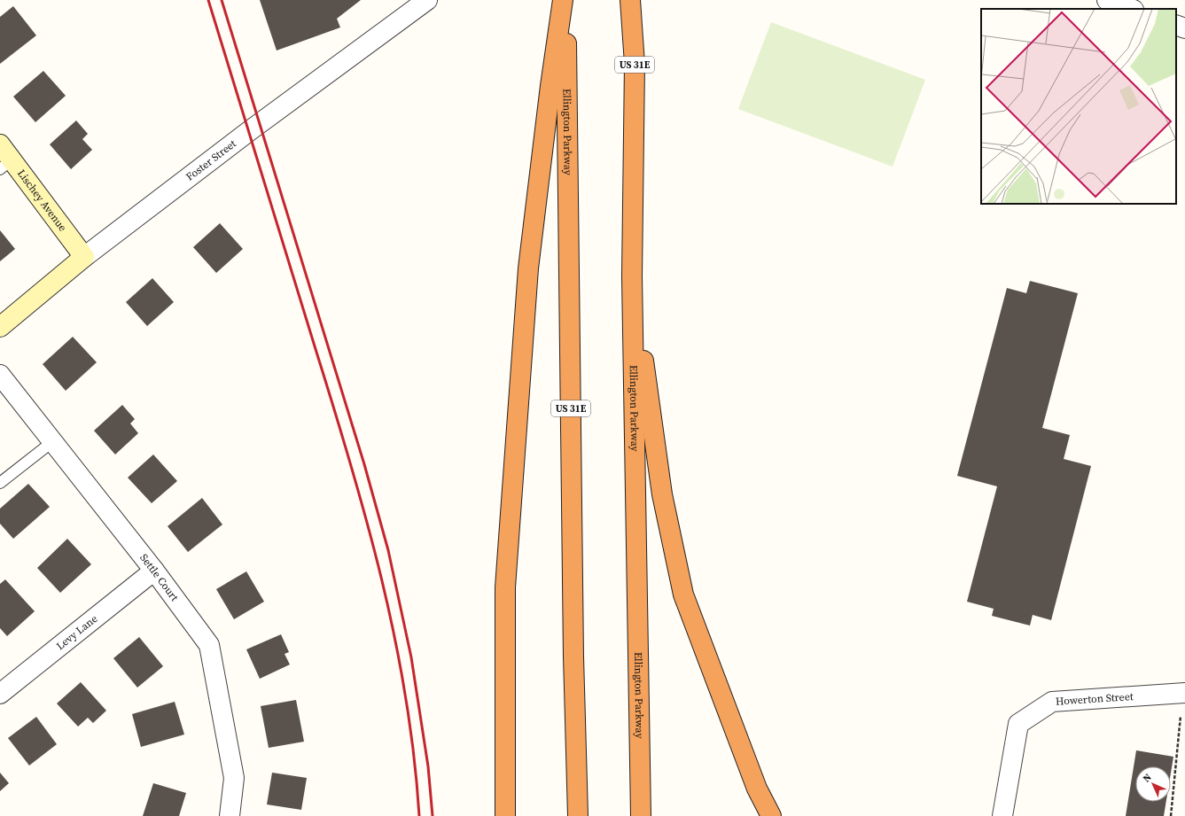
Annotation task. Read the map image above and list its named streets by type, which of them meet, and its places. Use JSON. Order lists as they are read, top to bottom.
{
  "streets": {
    "highway": ["US 31E", "Ellington Parkway"],
    "street": [
      "Foster Street",
      "Lischey Avenue",
      "Settle Court",
      "Levy Lane",
      "Howerton Street"
    ]
  },
  "crossings": [
    ["Foster Street", "Lischey Avenue"],
    ["Settle Court", "Levy Lane"]
  ],
  "north": "top left"
}
